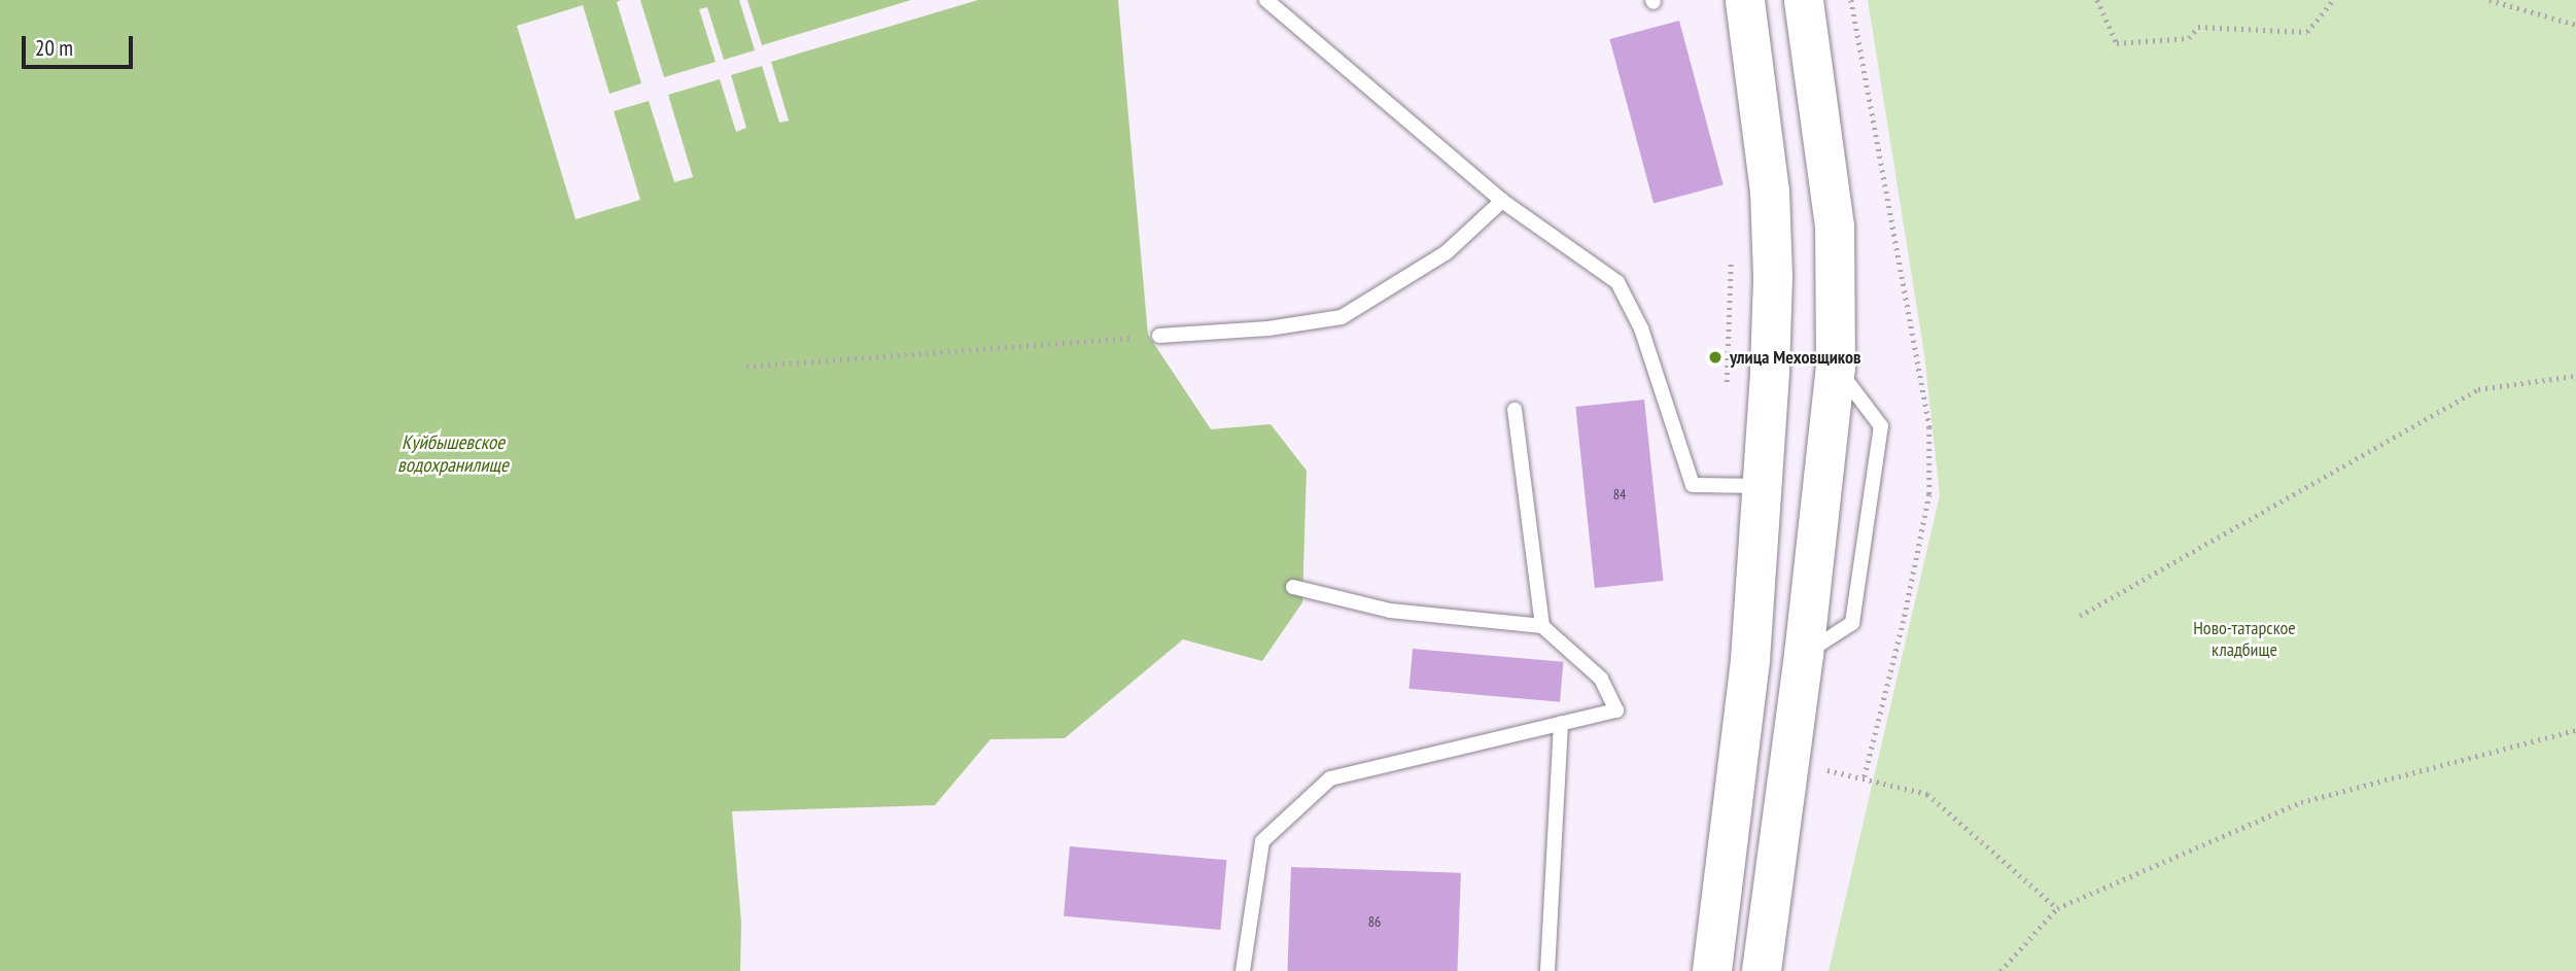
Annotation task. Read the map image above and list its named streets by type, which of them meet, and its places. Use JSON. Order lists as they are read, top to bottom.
{
  "water": ["Куйбышевское водохранилище"],
  "parks": ["Ново-татарское кладбище"],
  "places": ["улица Меховщиков"],
  "house_numbers": ["84", "86"],
  "scale_bar": "20 m"
}
